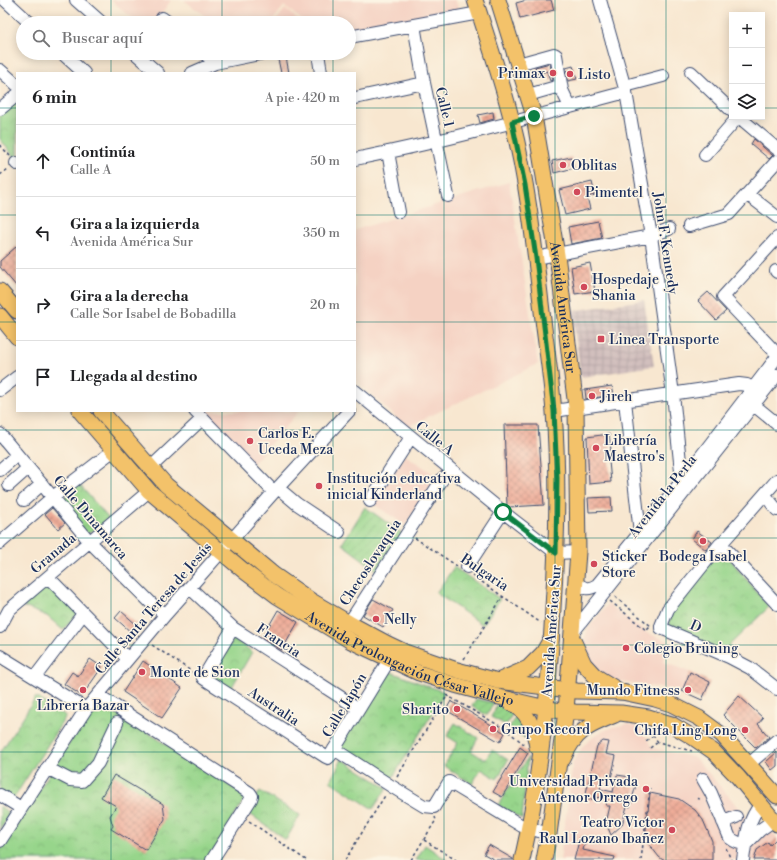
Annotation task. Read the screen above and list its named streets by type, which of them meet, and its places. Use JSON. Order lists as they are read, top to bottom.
{
  "streets": {
    "main road": ["Avenida América Sur", "Avenida Prolongación César Vallejo"],
    "street": [
      "Calle 1",
      "John F. Kennedy",
      "Calle A",
      "Avenida la Perla",
      "Calle Dinamarca",
      "Granada",
      "Checoslovaquia",
      "Calle Santa Teresa de Jesús",
      "D",
      "Francia",
      "Calle Japón",
      "Australia"
    ],
    "path": ["Bulgaria"]
  },
  "crossings": [
    ["John F. Kennedy", "Avenida la Perla"],
    ["Avenida América Sur", "Calle A"],
    ["Avenida América Sur", "Avenida la Perla"],
    ["Avenida América Sur", "Bulgaria"],
    ["Avenida América Sur", "Avenida Prolongación César Vallejo"],
    ["Calle Dinamarca", "Granada"],
    ["Calle Dinamarca", "Calle Santa Teresa de Jesús"],
    ["Granada", "Avenida Prolongación César Vallejo"],
    ["Checoslovaquia", "Bulgaria"],
    ["Checoslovaquia", "Avenida Prolongación César Vallejo"],
    ["Calle Santa Teresa de Jesús", "Francia"],
    ["Calle Santa Teresa de Jesús", "Avenida Prolongación César Vallejo"],
    ["Francia", "Calle Japón"],
    ["Avenida Prolongación César Vallejo", "Calle Japón"],
    ["Calle Japón", "Australia"]
  ],
  "places": {
    "other": [
      "Primax",
      "Listo",
      "Oblitas",
      "Pimentel",
      "Hospedaje Shania",
      "Jireh",
      "Carlos E. Uceda Meza",
      "Librería Maestro's",
      "Institución educativa inicial Kinderland",
      "Bodega Isabel",
      "Sticker Store",
      "Nelly",
      "Colegio Brüning",
      "Monte de Sion",
      "Librería Bazar",
      "Mundo Fitness",
      "Sharito",
      "Grupo Record",
      "Chifa Ling Long",
      "Universidad Privada Antenor Orrego",
      "Teatro Victor Raul Lozano Ibañez"
    ],
    "transit": ["Linea Transporte"]
  },
  "page": {
    "map_buttons": ["+", "−"],
    "search": "Buscar aquí",
    "heading": ["6 min", "A pie · 420 m"],
    "list": [
      ["Continúa", "Calle A", "50 m"],
      ["Gira a la izquierda", "Avenida América Sur", "350 m"],
      ["Gira a la derecha", "Calle Sor Isabel de Bobadilla", "20 m"],
      "Llegada al destino"
    ]
  }
}
